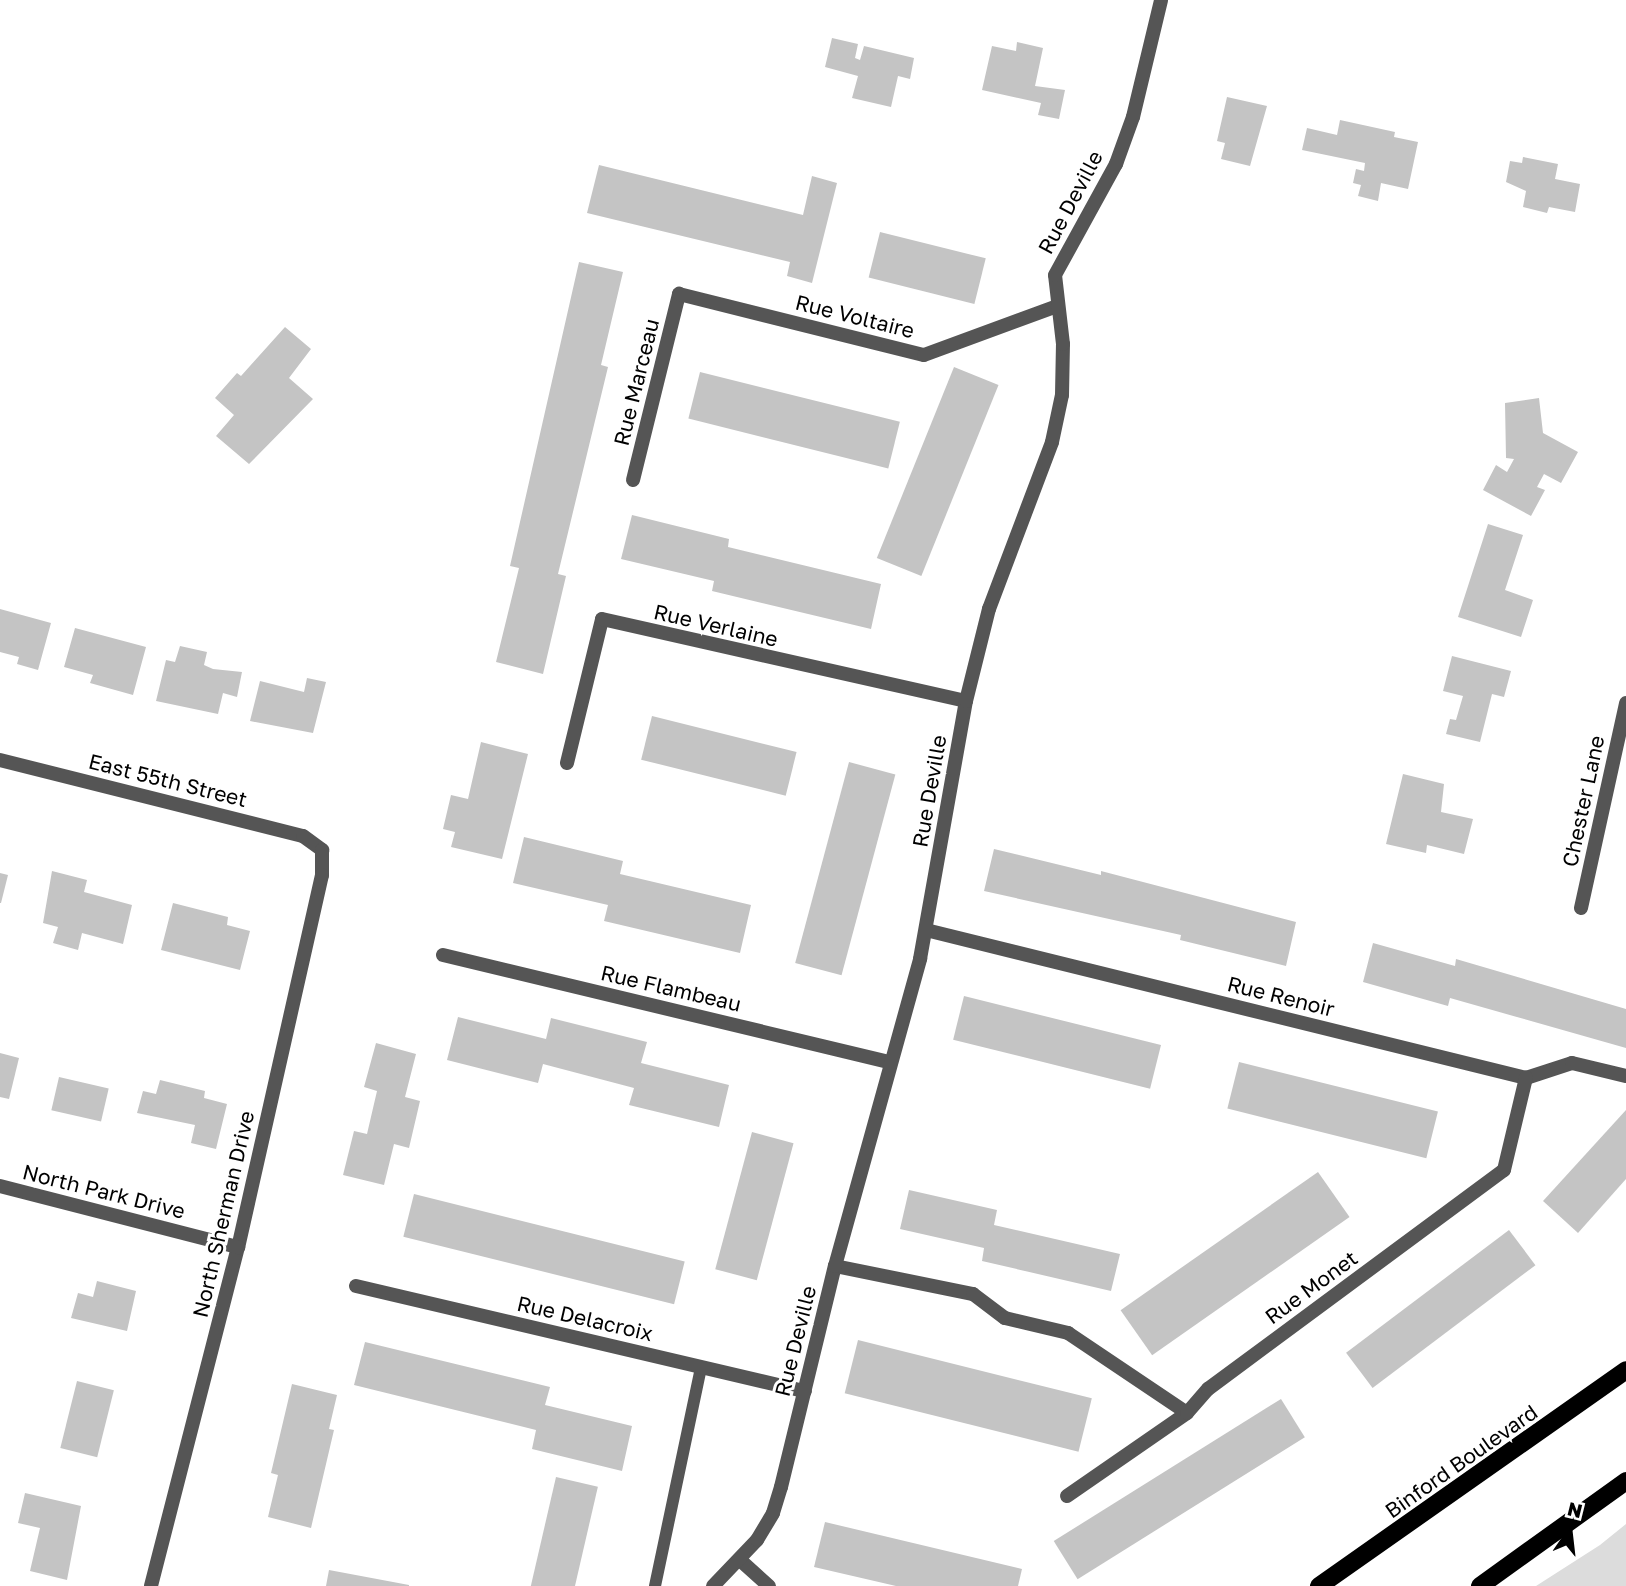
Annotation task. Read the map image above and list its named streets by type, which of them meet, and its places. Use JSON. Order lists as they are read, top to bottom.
{
  "streets": {
    "main road": ["Binford Boulevard"],
    "street": [
      "Rue Deville",
      "Rue Voltaire",
      "Rue Marceau",
      "Rue Verlaine",
      "East 55th Street",
      "Chester Lane",
      "Rue Flambeau",
      "Rue Renoir",
      "North Park Drive",
      "North Sherman Drive",
      "Rue Monet",
      "Rue Delacroix"
    ]
  },
  "crossings": [
    ["Rue Deville", "Rue Voltaire"],
    ["Rue Deville", "Rue Verlaine"],
    ["Rue Deville", "Rue Flambeau"],
    ["Rue Deville", "Rue Renoir"],
    ["Rue Deville", "Rue Delacroix"],
    ["Rue Voltaire", "Rue Marceau"],
    ["East 55th Street", "North Sherman Drive"],
    ["Rue Renoir", "Rue Monet"],
    ["North Park Drive", "North Sherman Drive"]
  ],
  "north": "top"
}
